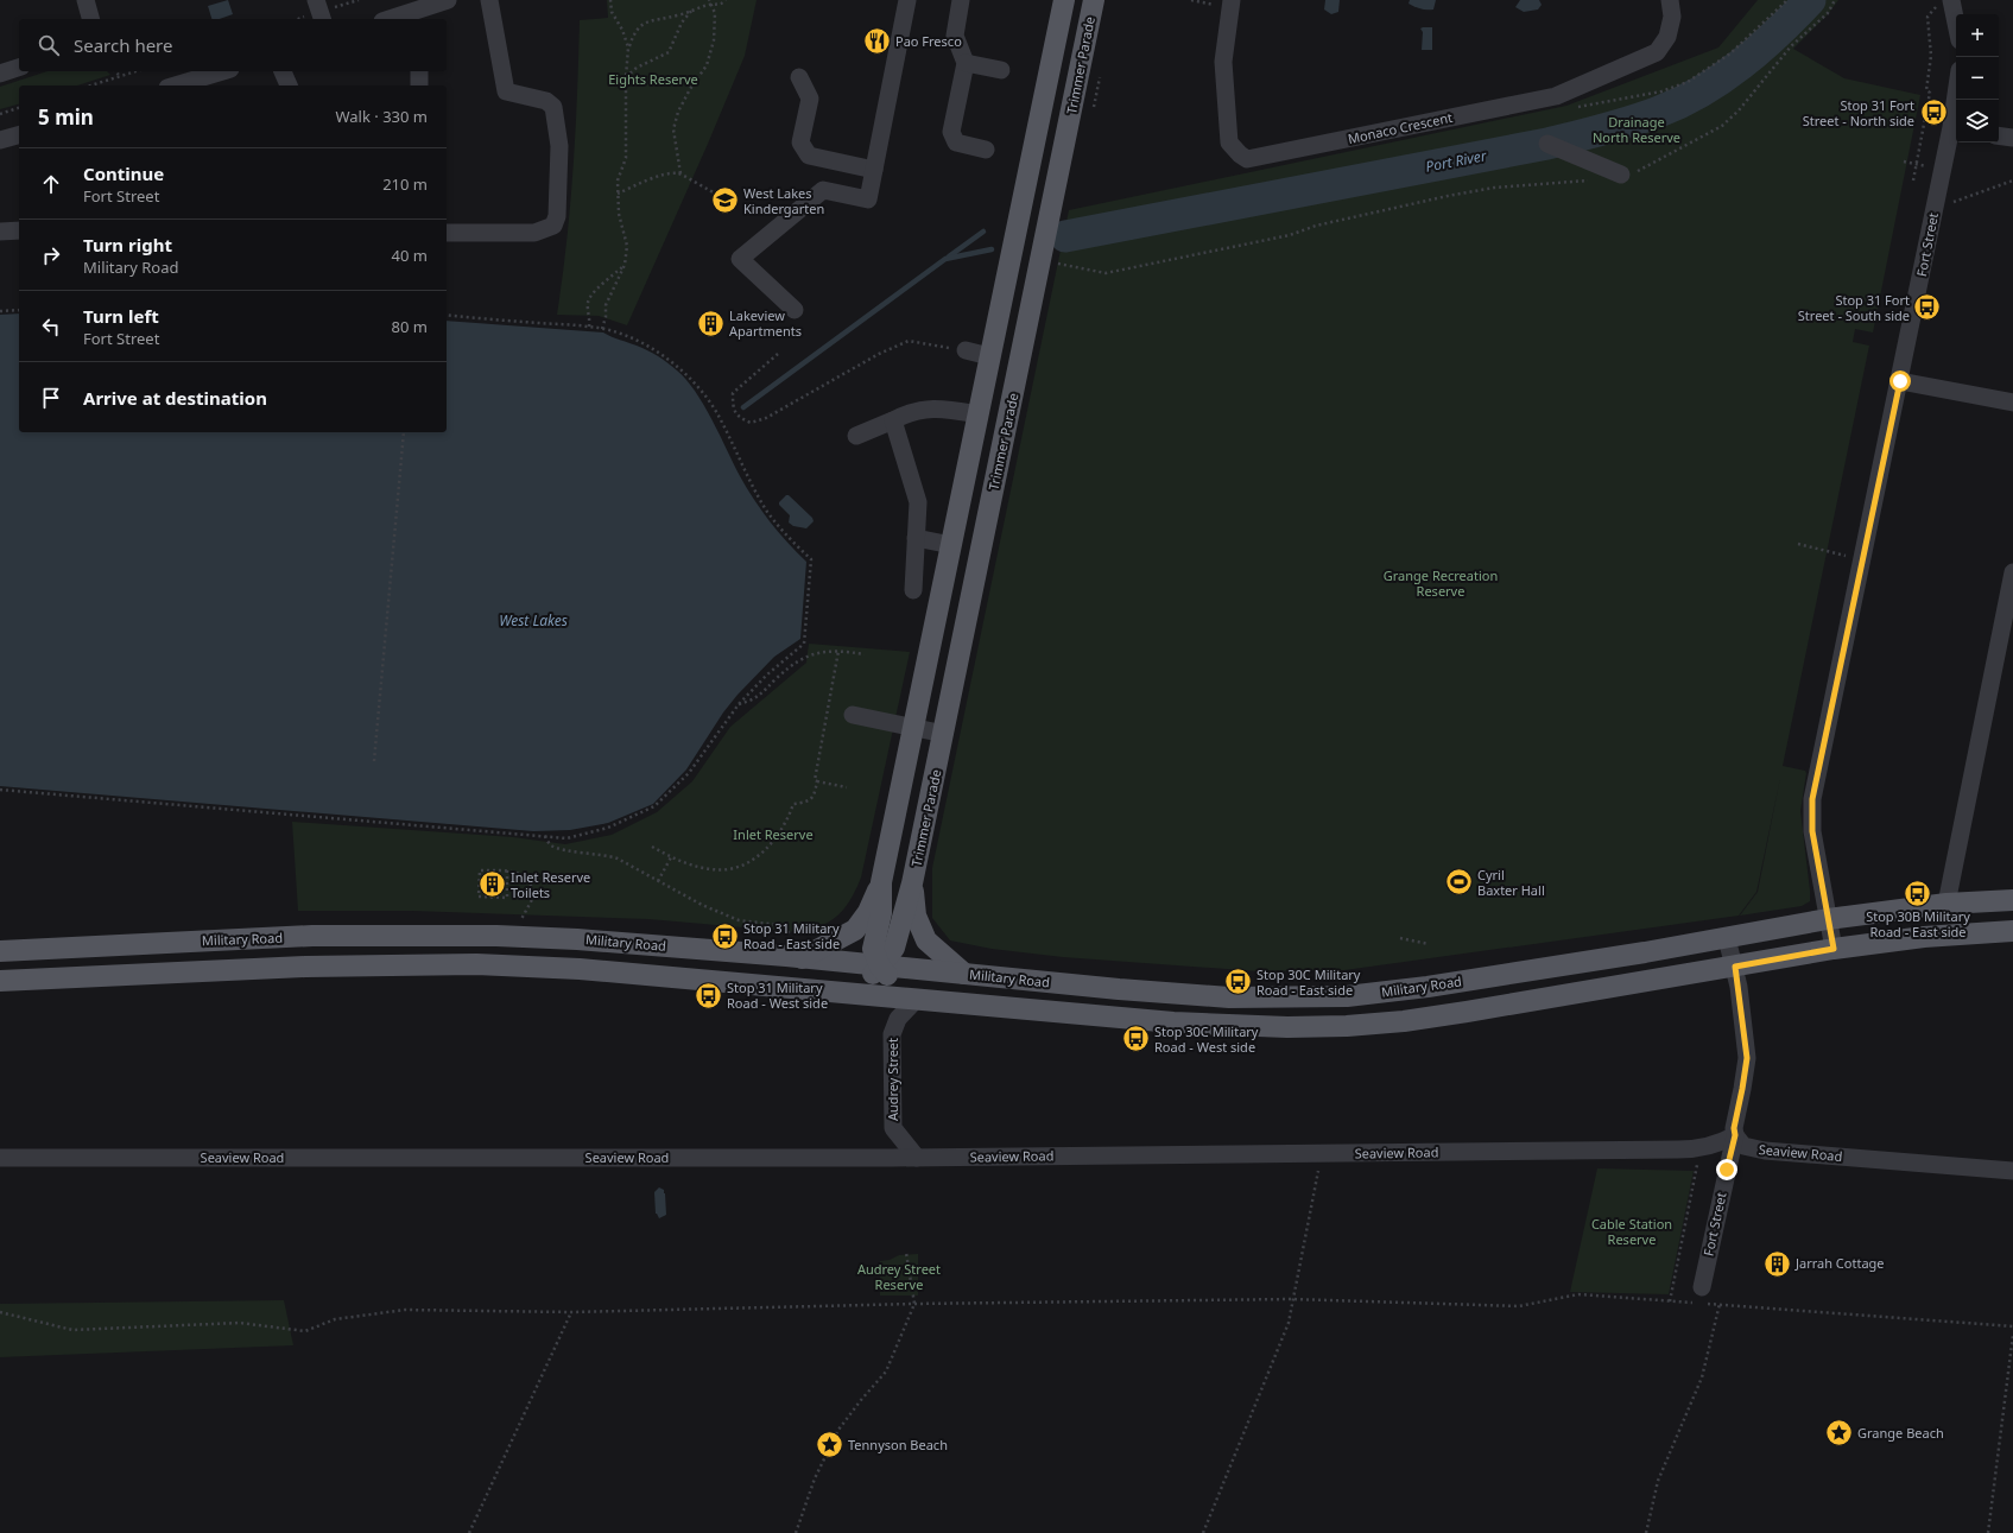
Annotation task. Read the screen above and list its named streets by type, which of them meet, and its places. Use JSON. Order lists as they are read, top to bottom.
{
  "streets": {
    "main road": ["Trimmer Parade", "Military Road"],
    "street": [
      "Monaco Crescent",
      "Fort Street",
      "Audrey Street",
      "Seaview Road"
    ]
  },
  "crossings": [
    ["Trimmer Parade", "Military Road"],
    ["Fort Street", "Military Road"],
    ["Fort Street", "Seaview Road"],
    ["Audrey Street", "Seaview Road"]
  ],
  "water": ["Port River", "West Lakes"],
  "parks": [
    "Eights Reserve",
    "Drainage North Reserve",
    "Grange Recreation Reserve",
    "Inlet Reserve",
    "Cable Station Reserve",
    "Audrey Street Reserve"
  ],
  "places": {
    "restaurant": ["Pao Fresco"],
    "bus stop": [
      "Stop 31 Fort Street - North side",
      "Stop 31 Fort Street - South side",
      "Stop 30B Military Road - East side",
      "Stop 31 Military Road - East side",
      "Stop 30C Military Road - East side",
      "Stop 31 Military Road - West side",
      "Stop 30C Military Road - West side"
    ],
    "school or university": ["West Lakes Kindergarten"],
    "building": ["Lakeview Apartments", "Inlet Reserve Toilets", "Jarrah Cottage"],
    "sports": ["Cyril Baxter Hall"],
    "place": ["Grange Beach", "Tennyson Beach"]
  },
  "page": {
    "map_buttons": ["+", "−"],
    "search": "Search here",
    "heading": ["5 min", "Walk · 330 m"],
    "list": [
      ["Continue", "Fort Street", "210 m"],
      ["Turn right", "Military Road", "40 m"],
      ["Turn left", "Fort Street", "80 m"],
      "Arrive at destination"
    ]
  }
}
